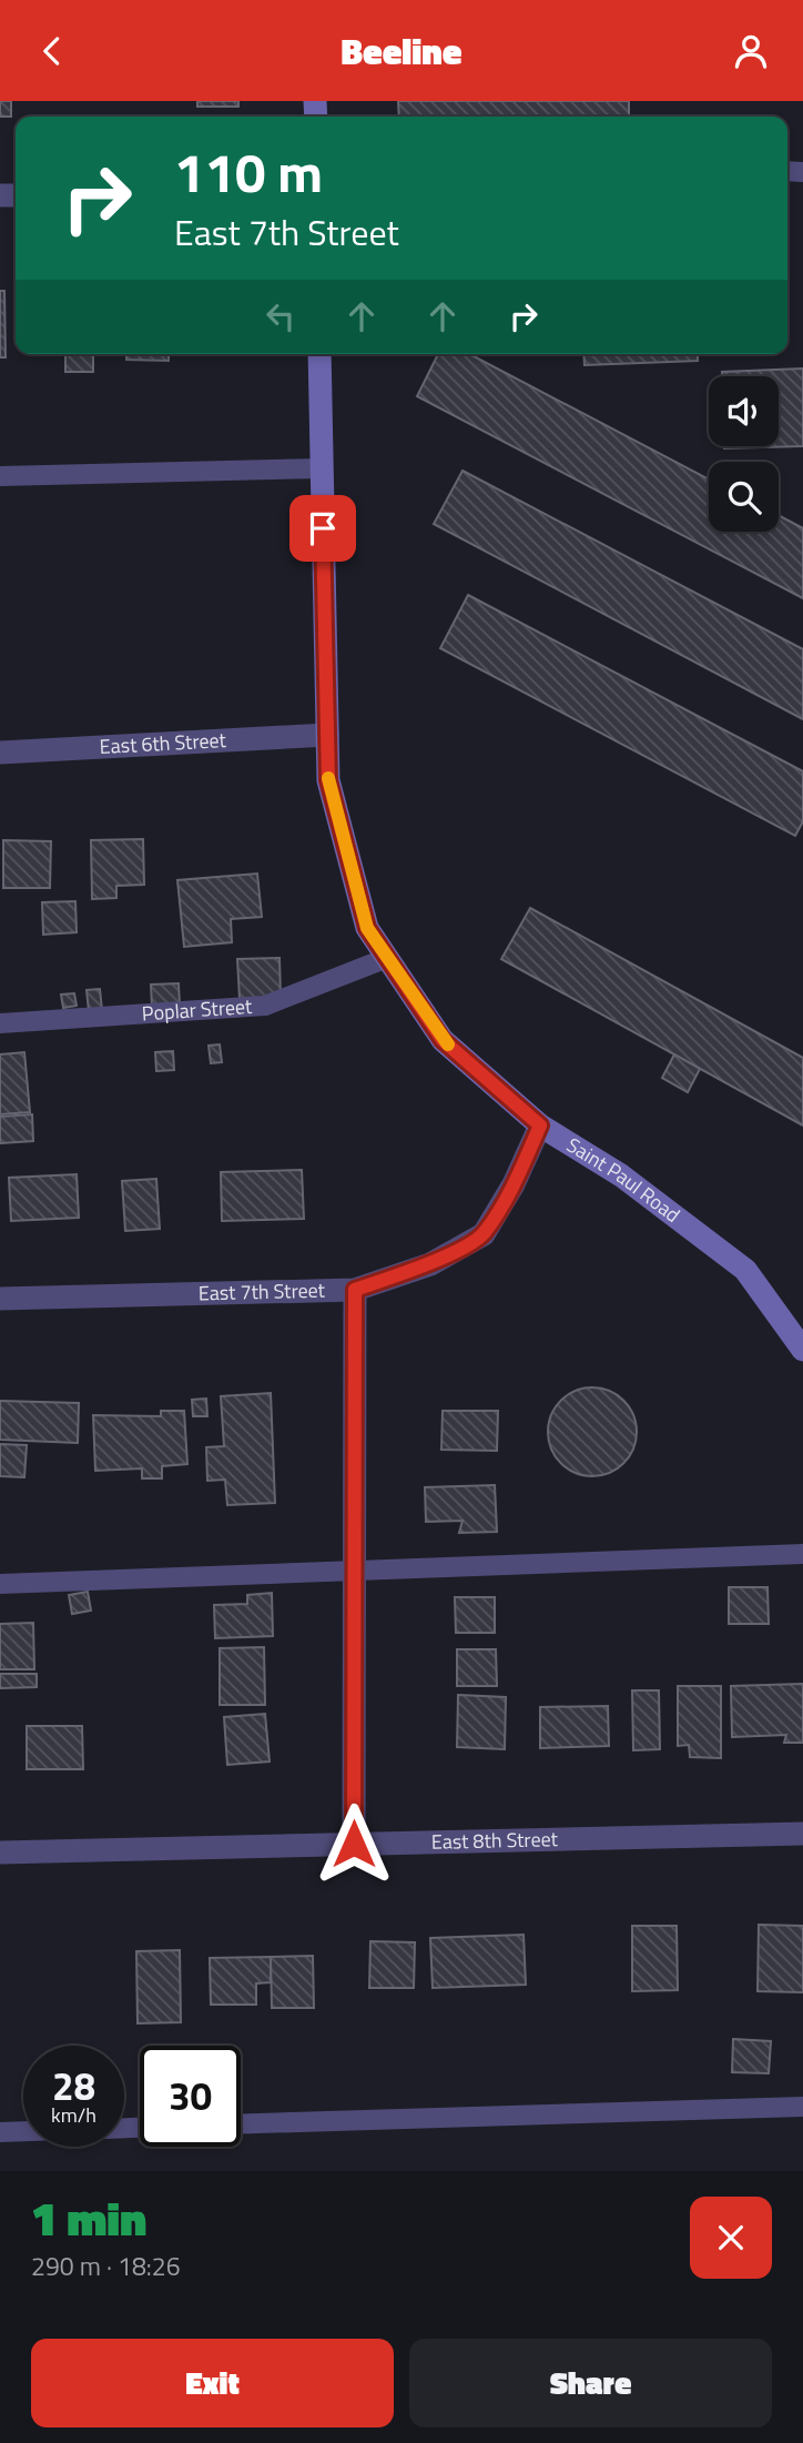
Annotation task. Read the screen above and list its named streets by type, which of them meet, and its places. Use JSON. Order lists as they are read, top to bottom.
{
  "streets": {
    "main road": ["Saint Paul Road"],
    "street": ["East 6th Street", "East 7th Street", "East 8th Street"],
    "lane": ["Poplar Street"]
  },
  "crossings": [
    ["East 6th Street", "Saint Paul Road"],
    ["Poplar Street", "Saint Paul Road"],
    ["Saint Paul Road", "East 7th Street"]
  ],
  "page": {
    "header": "Beeline",
    "turn": ["110 m", "East 7th Street"],
    "speed": "28 km/h",
    "limit": "30",
    "heading": ["1 min", "290 m · 18:26"],
    "buttons": ["Exit", "Share"]
  }
}
